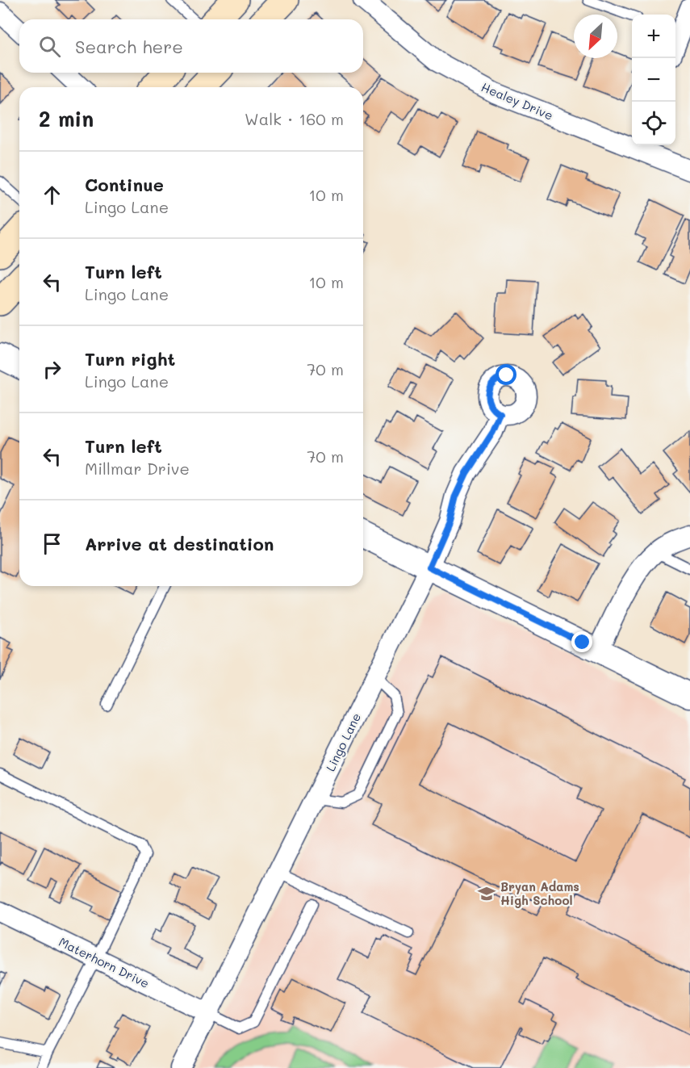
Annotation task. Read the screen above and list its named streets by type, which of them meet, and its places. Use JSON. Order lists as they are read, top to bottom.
{
  "streets": {
    "street": ["Healey Drive", "Lingo Lane", "Materhorn Drive"]
  },
  "crossings": [
    ["Lingo Lane", "Materhorn Drive"]
  ],
  "places": {
    "school or university": ["Bryan Adams High School"]
  },
  "north": "bottom left",
  "page": {
    "map_buttons": ["+", "−"],
    "search": "Search here",
    "heading": ["2 min", "Walk · 160 m"],
    "list": [
      ["Continue", "Lingo Lane", "10 m"],
      ["Turn left", "Lingo Lane", "10 m"],
      ["Turn right", "Lingo Lane", "70 m"],
      ["Turn left", "Millmar Drive", "70 m"],
      "Arrive at destination"
    ]
  }
}
